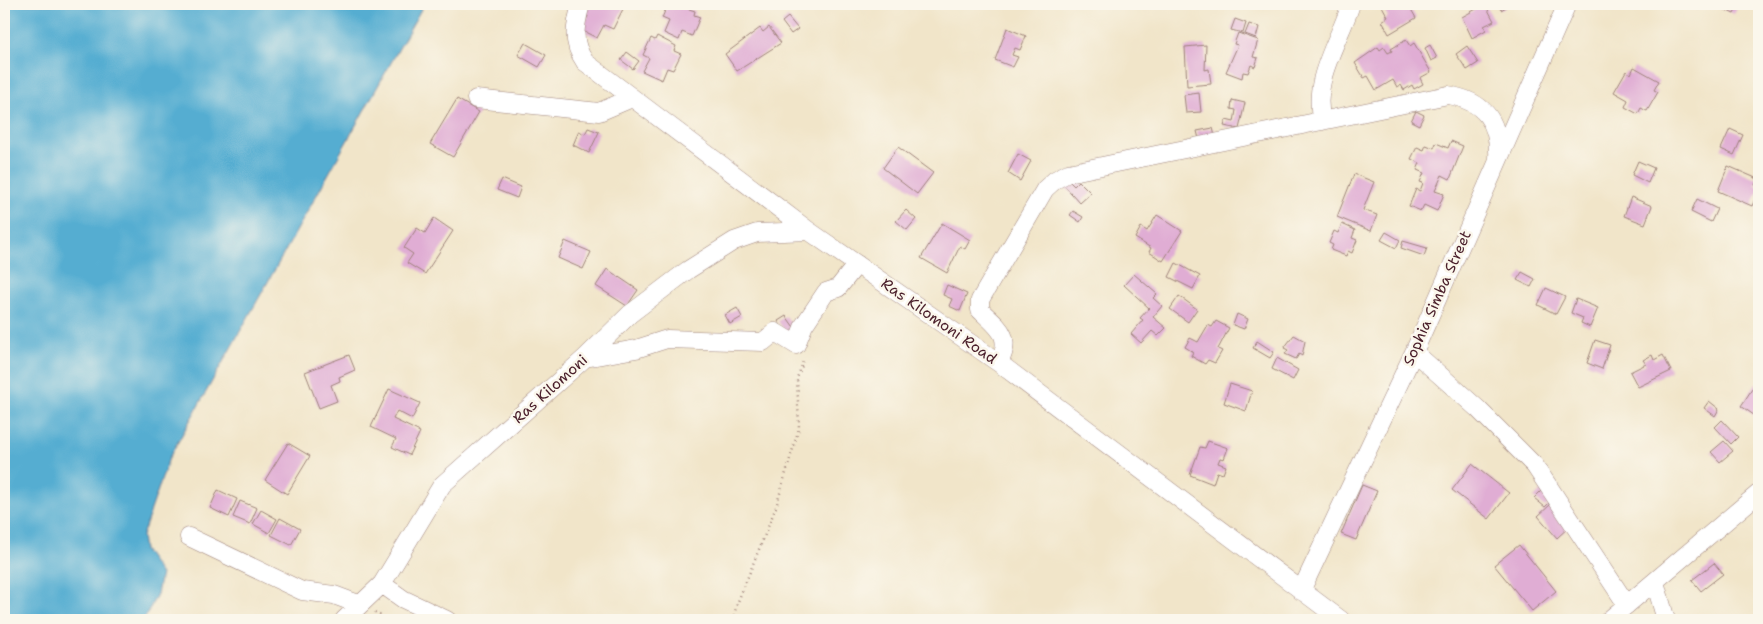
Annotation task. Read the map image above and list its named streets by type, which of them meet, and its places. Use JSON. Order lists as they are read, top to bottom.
{
  "streets": {
    "street": ["Sophia Simba Street", "Ras Kilomoni Road", "Ras Kilomoni"]
  },
  "crossings": [
    ["Sophia Simba Street", "Ras Kilomoni Road"],
    ["Ras Kilomoni Road", "Ras Kilomoni"]
  ]
}
